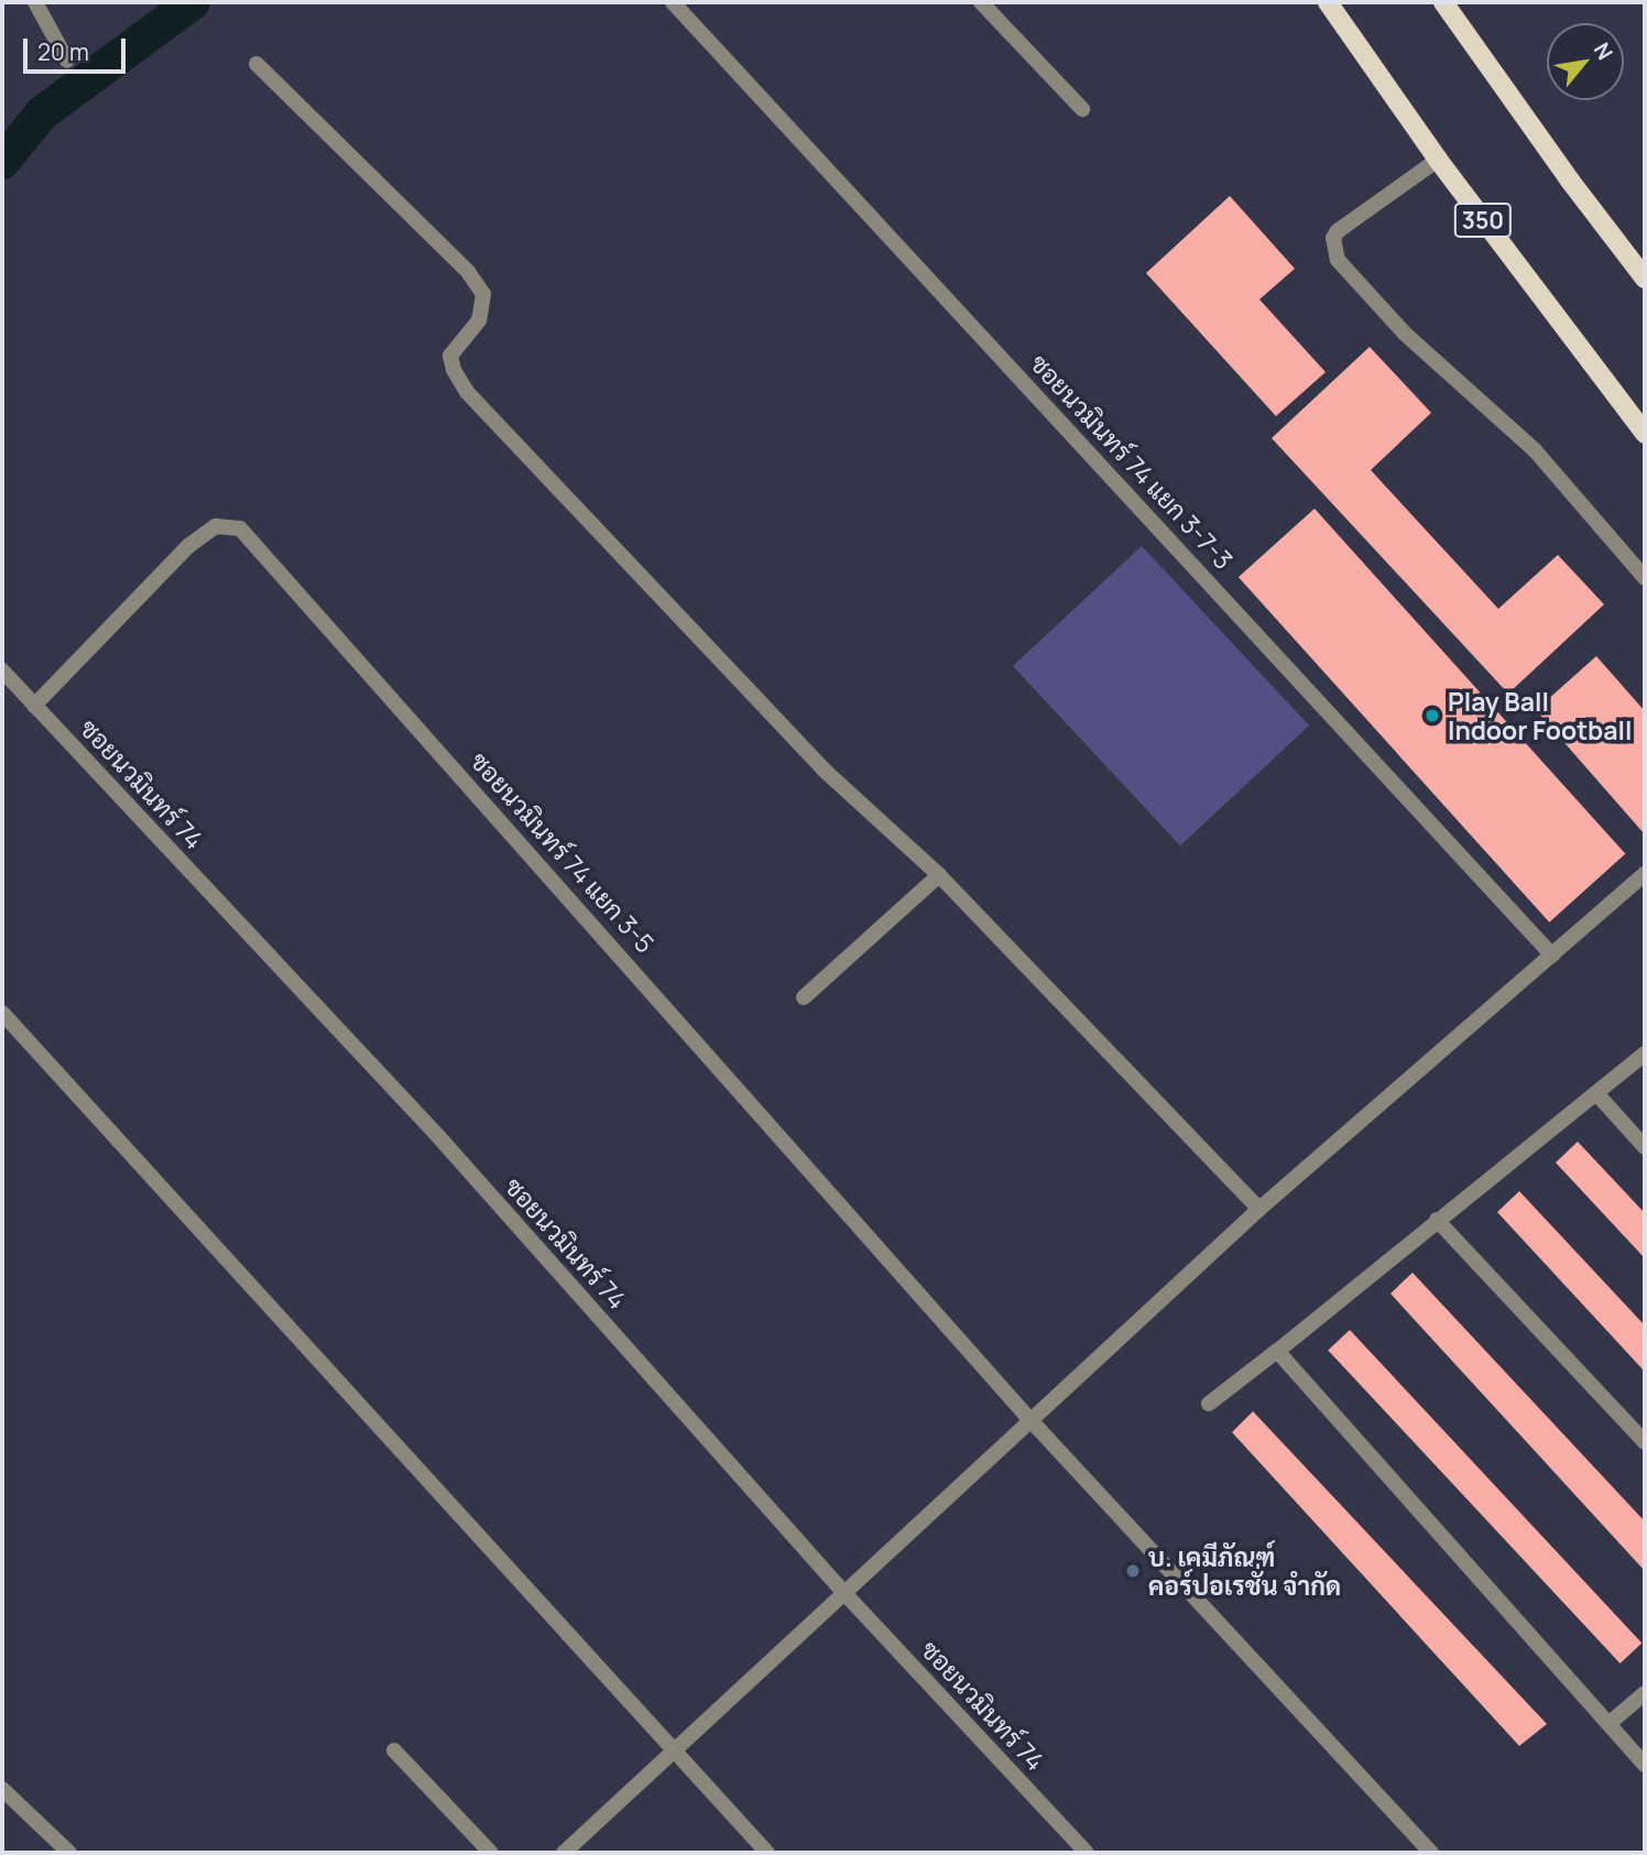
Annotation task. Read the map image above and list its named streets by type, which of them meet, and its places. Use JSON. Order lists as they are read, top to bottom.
{
  "streets": {
    "main road": ["350"],
    "street": ["ซอยนวมินทร์ 74 แยก 3-7-3", "ซอยนวมินทร์ 74", "ซอยนวมินทร์ 74 แยก 3-5"]
  },
  "crossings": [
    ["ซอยนวมินทร์ 74", "ซอยนวมินทร์ 74 แยก 3-5"]
  ],
  "places": ["Play Ball Indoor Football", "บ. เคมีภัณฑ์ คอร์ปอเรชั่น จำกัด"],
  "scale_bar": "20 m",
  "north": "top right"
}
